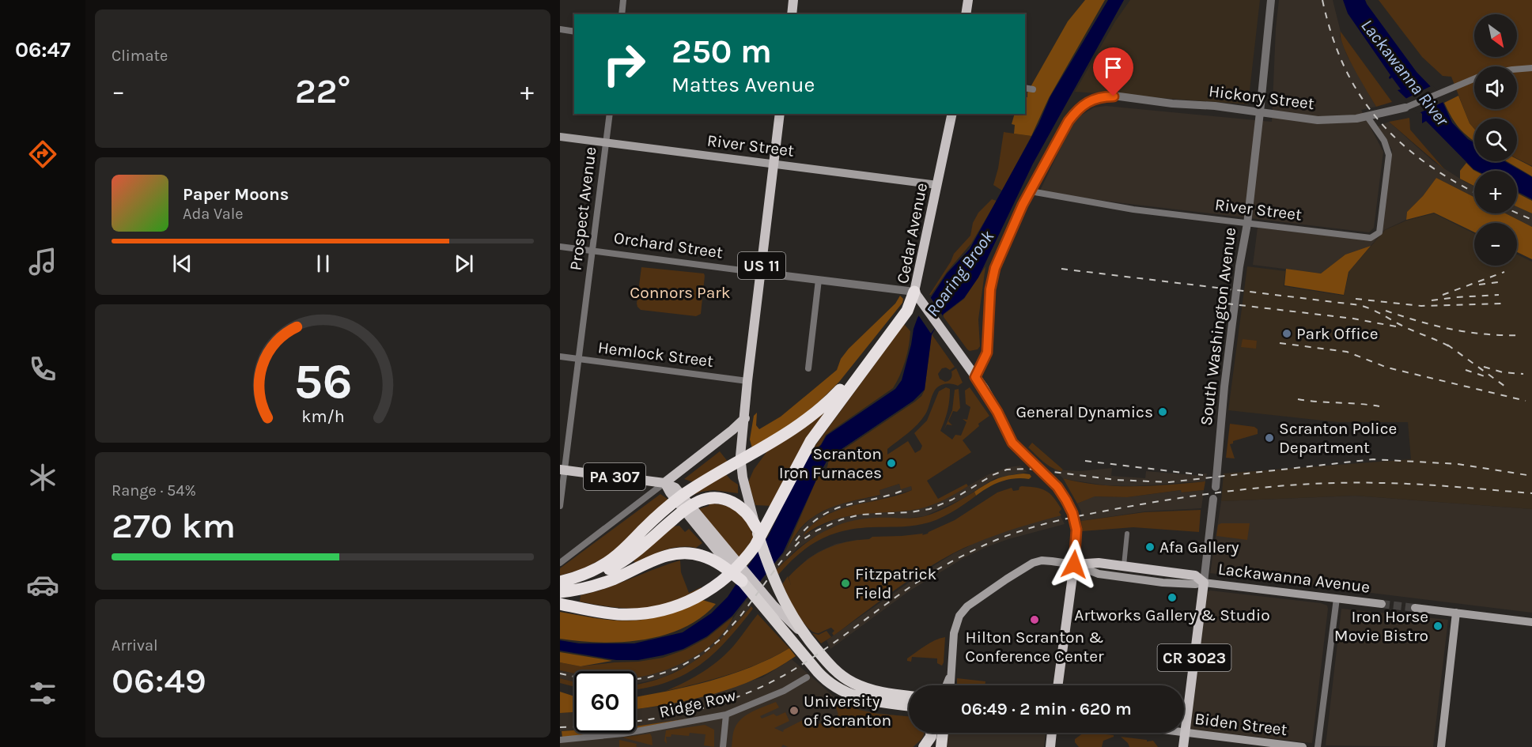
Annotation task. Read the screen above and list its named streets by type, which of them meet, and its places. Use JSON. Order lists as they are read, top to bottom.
{
  "streets": {
    "highway": ["US 11"],
    "main road": [
      "River Street",
      "Cedar Avenue",
      "PA 307",
      "Lackawanna Avenue",
      "CR 3023",
      "Biden Street"
    ],
    "street": [
      "Hickory Street",
      "Prospect Avenue",
      "Orchard Street",
      "South Washington Avenue",
      "Hemlock Street",
      "Ridge Row"
    ]
  },
  "crossings": [
    ["Hickory Street", "River Street"],
    ["Hickory Street", "Cedar Avenue"],
    ["Hickory Street", "South Washington Avenue"],
    ["River Street", "Prospect Avenue"],
    ["River Street", "Cedar Avenue"],
    ["River Street", "US 11"],
    ["River Street", "South Washington Avenue"],
    ["Prospect Avenue", "Orchard Street"],
    ["Prospect Avenue", "Hemlock Street"],
    ["Prospect Avenue", "PA 307"],
    ["Cedar Avenue", "Orchard Street"],
    ["Cedar Avenue", "Lackawanna Avenue"],
    ["Orchard Street", "US 11"],
    ["US 11", "Hemlock Street"],
    ["Lackawanna Avenue", "CR 3023"],
    ["CR 3023", "Biden Street"]
  ],
  "water": ["Lackawanna River", "Roaring Brook"],
  "parks": ["Connors Park"],
  "places": [
    "Park Office",
    "General Dynamics",
    "Scranton Police Department",
    "Scranton Iron Furnaces",
    "Afa Gallery",
    "Fitzpatrick Field",
    "Artworks Gallery & Studio",
    "Hilton Scranton & Conference Center",
    "Iron Horse Movie Bistro",
    "University of Scranton"
  ],
  "north": "bottom right",
  "page": {
    "tabs": "06:47",
    "tile": [
      "Climate",
      ["Range · 54%", "270 km"],
      ["Arrival", "06:49"]
    ],
    "map_buttons": ["+", "−"],
    "turn": ["250 m", "Mattes Avenue"],
    "heat": ["−", "22°", "+"],
    "song": ["Paper Moons", "Ada Vale"],
    "limit": "60",
    "trip": "06:49 · 2 min · 620 m",
    "gauge": ["56", "km/h"]
  }
}
